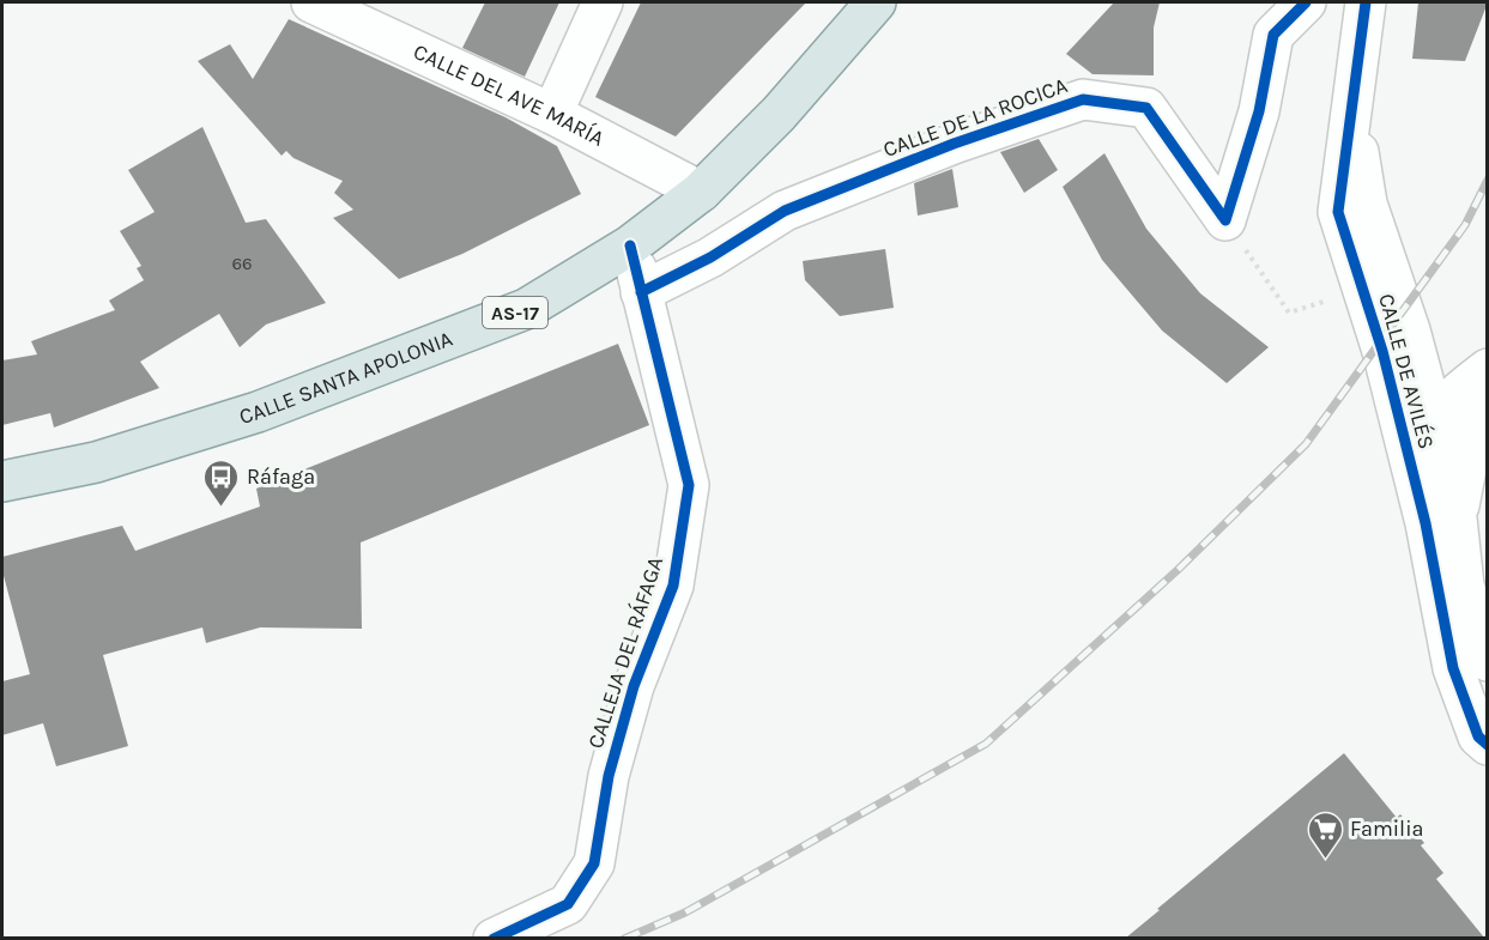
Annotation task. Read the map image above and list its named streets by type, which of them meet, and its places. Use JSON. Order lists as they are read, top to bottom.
{
  "streets": {
    "main road": ["AS-17", "CALLE SANTA APOLONIA"],
    "street": [
      "CALLE DEL AVE MARÍA",
      "CALLE DE LA ROCICA",
      "CALLE DE AVILÉS",
      "CALLEJA DEL RÁFAGA"
    ]
  },
  "crossings": [
    ["CALLE DEL AVE MARÍA", "CALLE SANTA APOLONIA"],
    ["CALLE DE LA ROCICA", "CALLEJA DEL RÁFAGA"],
    ["CALLE SANTA APOLONIA", "CALLEJA DEL RÁFAGA"]
  ],
  "places": {
    "bus stop": ["Ráfaga"],
    "supermarket": ["Familia"]
  },
  "house_numbers": ["66"]
}
